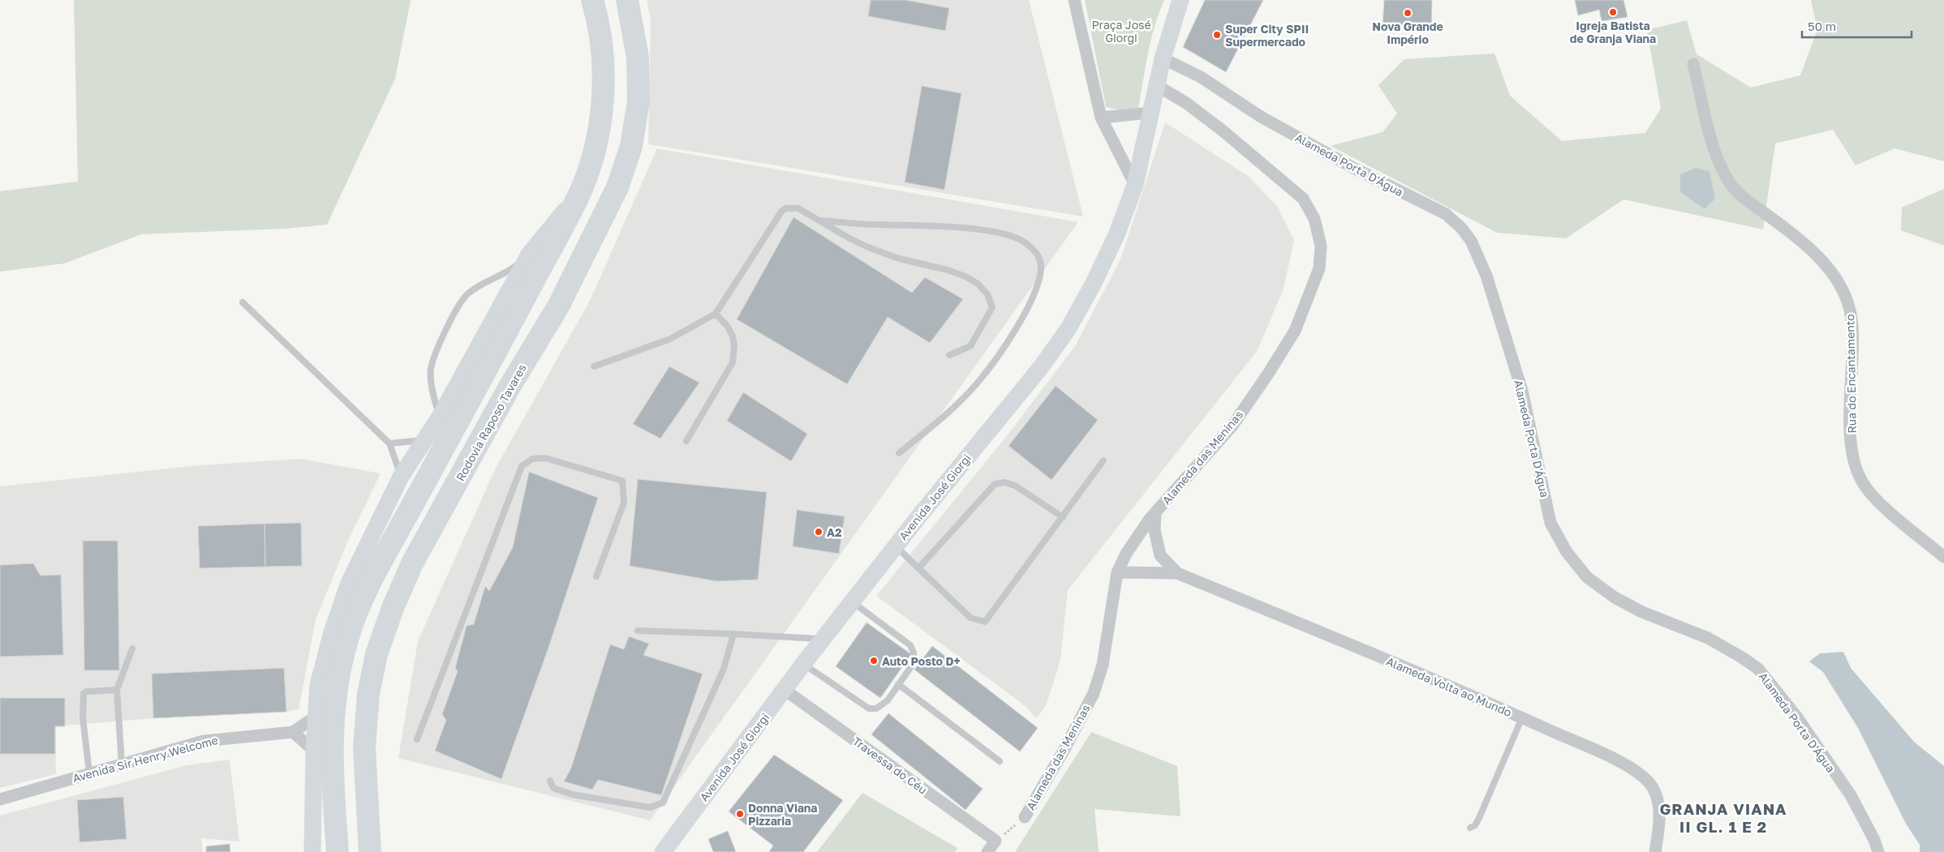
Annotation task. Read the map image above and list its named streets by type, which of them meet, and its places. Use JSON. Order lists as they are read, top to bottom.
{
  "streets": {
    "highway": ["Rodovia Raposo Tavares"],
    "street": [
      "Alameda Porta D'Água",
      "Rua do Encantamento",
      "Alameda das Meninas",
      "Avenida José Giorgi",
      "Alameda Volta ao Mundo",
      "Avenida Sir Henry Welcome",
      "Travessa do Céu"
    ]
  },
  "crossings": [
    ["Alameda Porta D'Água", "Avenida José Giorgi"],
    ["Alameda das Meninas", "Avenida José Giorgi"],
    ["Alameda das Meninas", "Alameda Volta ao Mundo"],
    ["Avenida José Giorgi", "Travessa do Céu"]
  ],
  "districts": ["GRANJA VIANA II GL. 1 E 2"],
  "parks": ["Praça José Giorgi"],
  "places": [
    "Igreja Batista de Granja Viana",
    "Nova Grande Império",
    "Super City SPII Supermercado",
    "A2",
    "Auto Posto D+",
    "Donna Viana Pizzaria"
  ],
  "scale_bar": "50 m"
}
